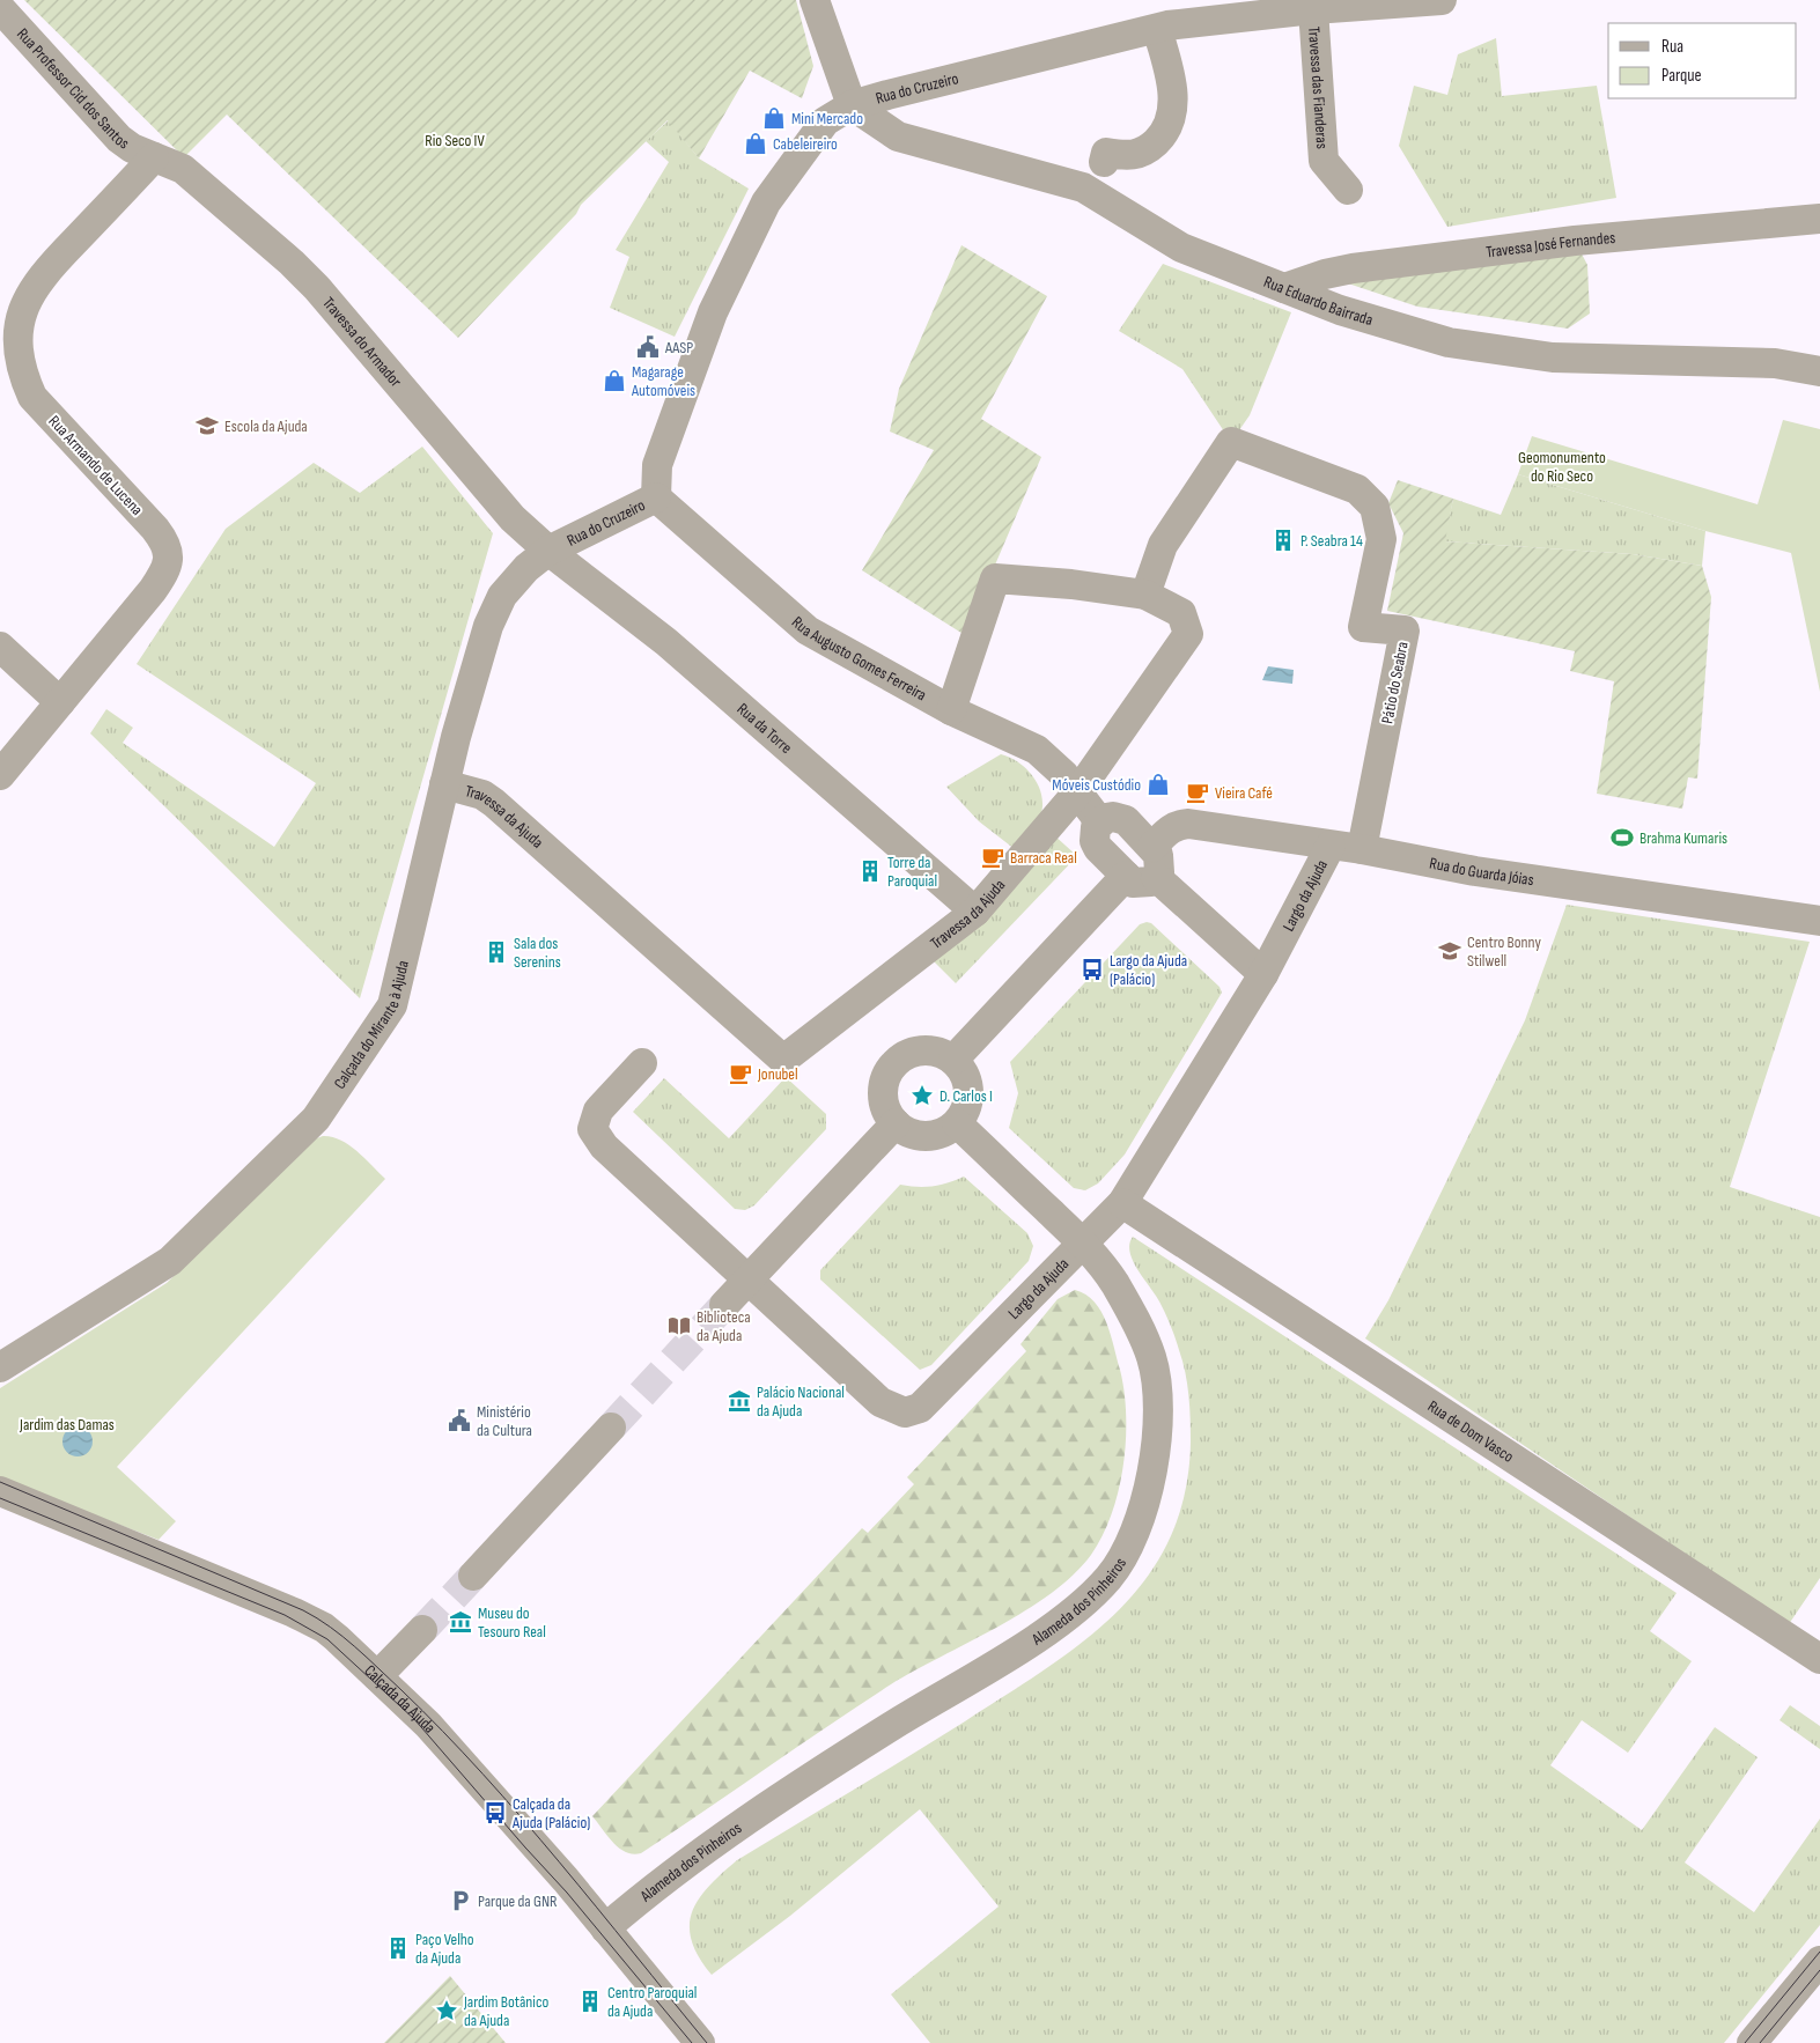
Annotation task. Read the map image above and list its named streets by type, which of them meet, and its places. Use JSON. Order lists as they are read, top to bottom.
{
  "streets": {
    "street": [
      "Rua Professor Cid dos Santos",
      "Travessa das Fianderas",
      "Rua do Cruzeiro",
      "Travessa José Fernandes",
      "Rua Eduardo Bairrada",
      "Travessa do Armador",
      "Rua Armando de Lucena",
      "Rua Augusto Gomes Ferreira",
      "Pátio do Seabra",
      "Rua da Torre",
      "Travessa da Ajuda",
      "Rua do Guarda Jóias",
      "Largo da Ajuda",
      "Calçada do Mirante à Ajuda",
      "Rua de Dom Vasco",
      "Alameda dos Pinheiros",
      "Calçada da Ajuda"
    ]
  },
  "crossings": [
    ["Rua Professor Cid dos Santos", "Travessa do Armador"],
    ["Rua Professor Cid dos Santos", "Rua Armando de Lucena"],
    ["Travessa das Fianderas", "Rua do Cruzeiro"],
    ["Rua do Cruzeiro", "Rua Eduardo Bairrada"],
    ["Rua do Cruzeiro", "Travessa do Armador"],
    ["Rua do Cruzeiro", "Rua Augusto Gomes Ferreira"],
    ["Rua do Cruzeiro", "Rua da Torre"],
    ["Rua do Cruzeiro", "Calçada do Mirante à Ajuda"],
    ["Travessa José Fernandes", "Rua Eduardo Bairrada"],
    ["Travessa do Armador", "Rua Armando de Lucena"],
    ["Travessa do Armador", "Rua da Torre"],
    ["Travessa do Armador", "Calçada do Mirante à Ajuda"],
    ["Rua Augusto Gomes Ferreira", "Travessa da Ajuda"],
    ["Pátio do Seabra", "Travessa da Ajuda"],
    ["Pátio do Seabra", "Rua do Guarda Jóias"],
    ["Rua da Torre", "Travessa da Ajuda"],
    ["Rua da Torre", "Calçada do Mirante à Ajuda"],
    ["Travessa da Ajuda", "Calçada do Mirante à Ajuda"],
    ["Rua do Guarda Jóias", "Largo da Ajuda"],
    ["Largo da Ajuda", "Rua de Dom Vasco"],
    ["Largo da Ajuda", "Alameda dos Pinheiros"],
    ["Alameda dos Pinheiros", "Calçada da Ajuda"]
  ],
  "parks": ["Rio Seco IV", "Geomonumento do Rio Seco", "Jardim das Damas"],
  "places": {
    "shop": [
      "Mini Mercado",
      "Cabeleireiro",
      "Magarage Automóveis",
      "Móveis Custódio"
    ],
    "public building": ["AASP", "Ministério da Cultura"],
    "school or university": ["Escola da Ajuda", "Centro Bonny Stilwell"],
    "building": [
      "P. Seabra 14",
      "Torre da Paroquial",
      "Sala dos Serenins",
      "Paço Velho da Ajuda",
      "Centro Paroquial da Ajuda"
    ],
    "cafe": ["Vieira Café", "Barraca Real", "Jonubel"],
    "sports": ["Brahma Kumaris"],
    "bus stop": ["Largo da Ajuda (Palácio)", "Calçada da Ajuda (Palácio)"],
    "place": ["D. Carlos I", "Jardim Botânico da Ajuda"],
    "library": ["Biblioteca da Ajuda"],
    "museum": ["Palácio Nacional da Ajuda", "Museu do Tesouro Real"],
    "parking": ["Parque da GNR"]
  },
  "legend": ["Rua", "Parque"]
}
